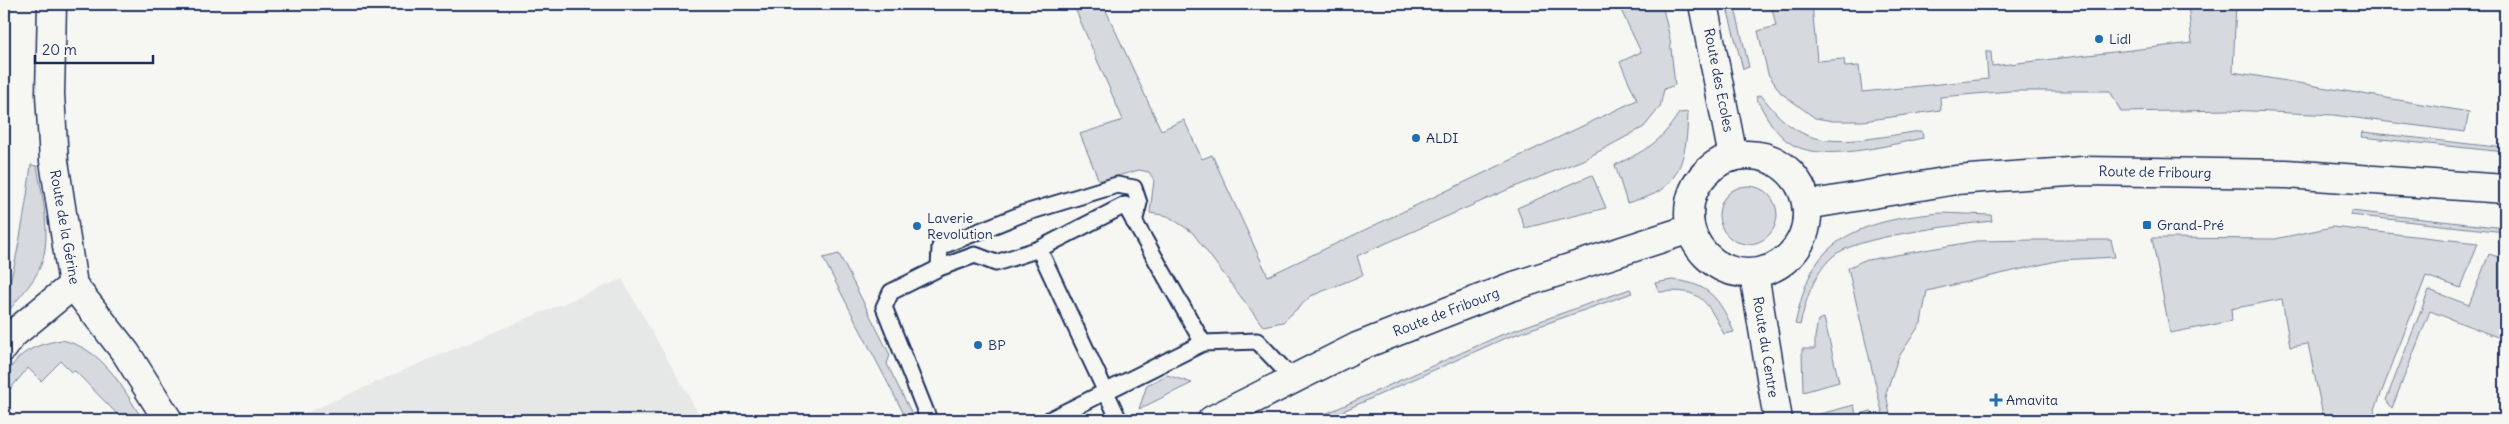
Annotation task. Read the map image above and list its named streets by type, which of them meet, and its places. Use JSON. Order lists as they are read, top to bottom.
{
  "streets": {
    "main road": [
      "Route des Ecoles",
      "Route de Fribourg",
      "Route de la Gérine",
      "Route du Centre"
    ]
  },
  "crossings": [
    ["Route des Ecoles", "Route de Fribourg"],
    ["Route des Ecoles", "Route du Centre"],
    ["Route de Fribourg", "Route du Centre"]
  ],
  "places": {
    "other": [
      "Lidl",
      "ALDI",
      "Laverie Revolution",
      "BP"
    ],
    "transit": ["Grand-Pré"],
    "health": ["Amavita"]
  },
  "scale_bar": "20 m"
}
